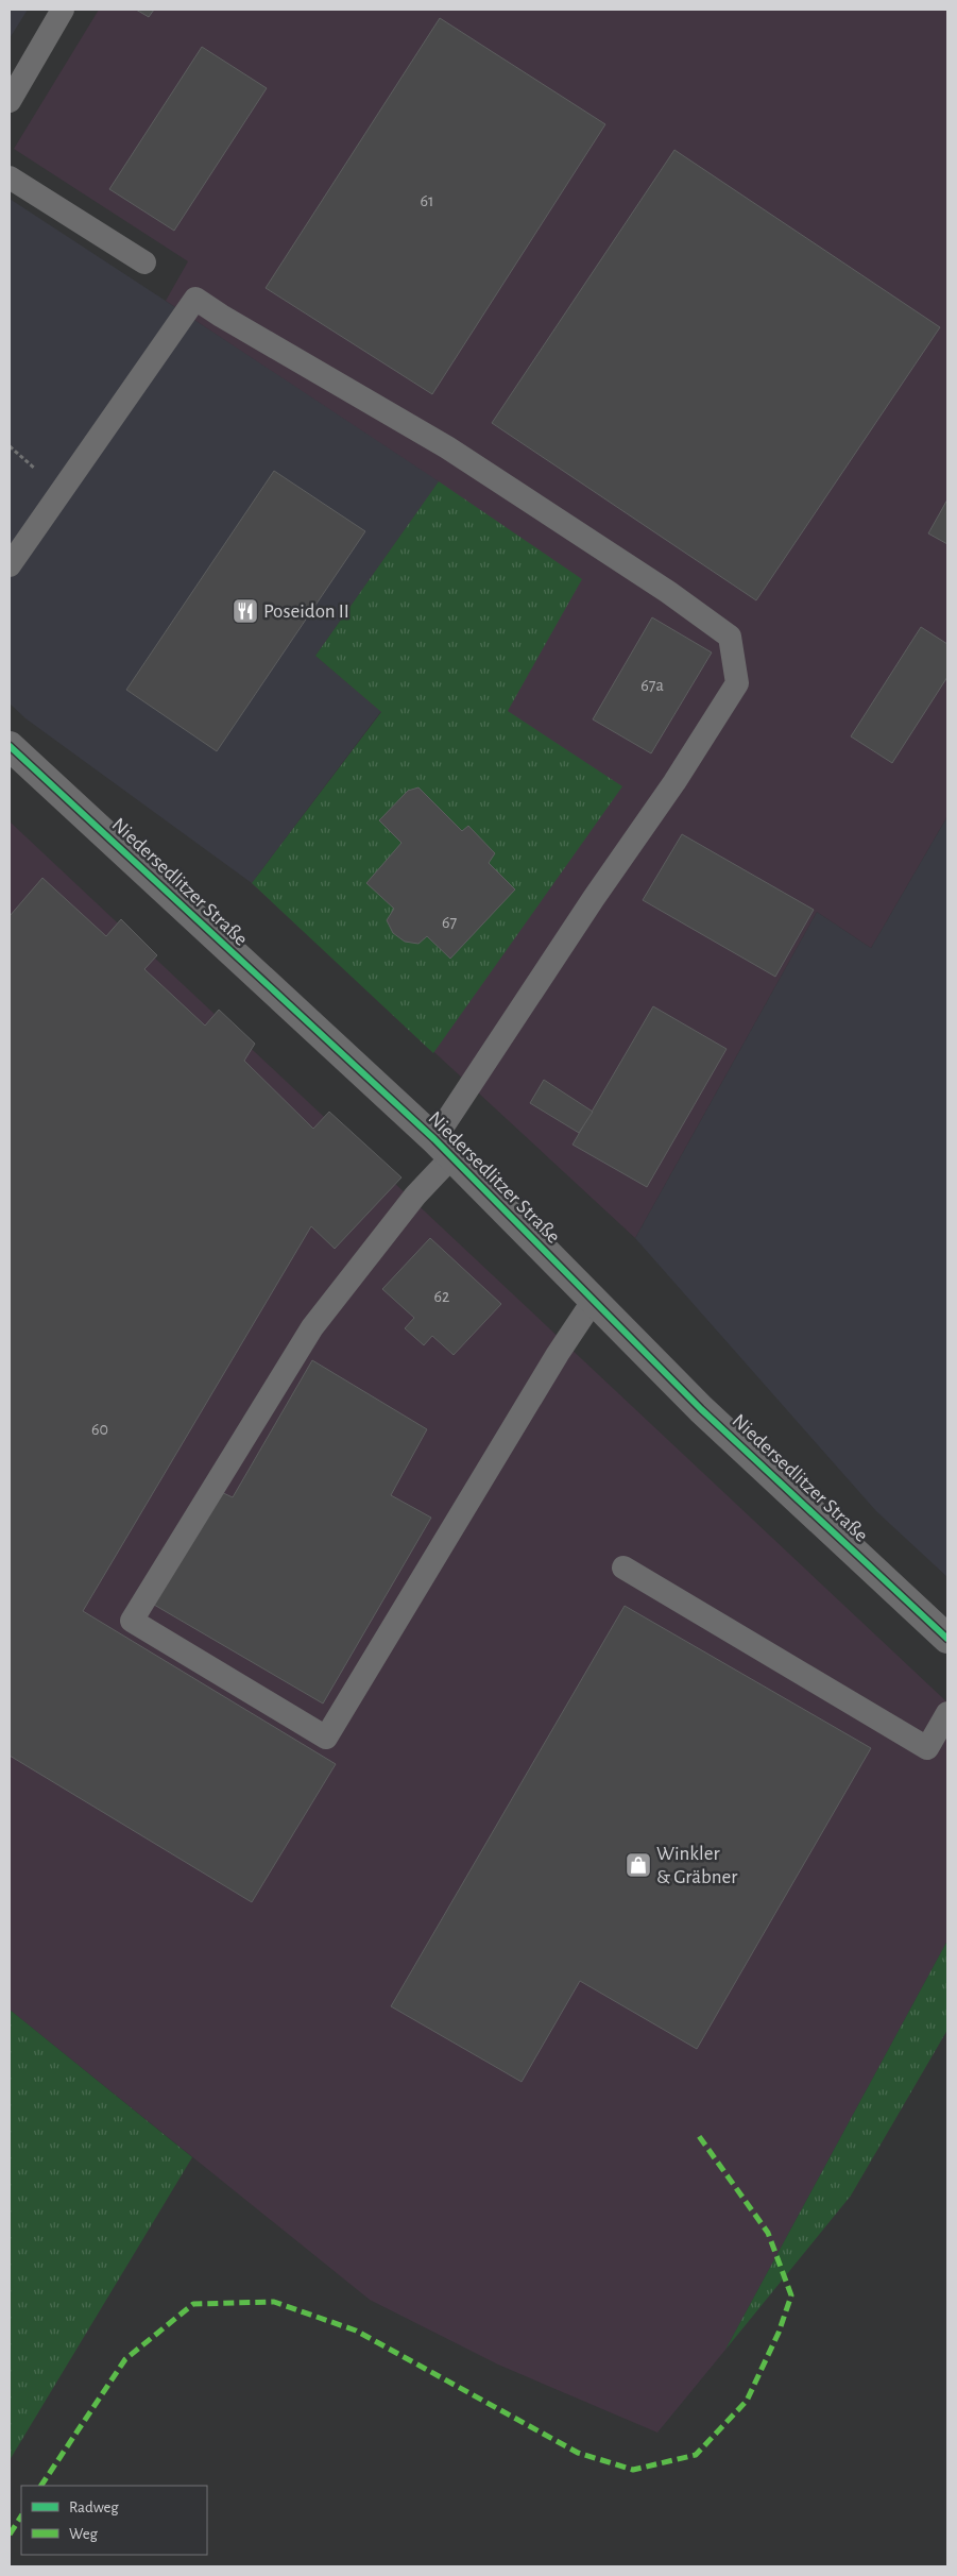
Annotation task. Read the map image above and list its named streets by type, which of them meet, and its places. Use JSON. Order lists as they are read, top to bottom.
{
  "streets": {
    "street": ["Niedersedlitzer Straße"]
  },
  "places": {
    "restaurant": ["Poseidon II"],
    "shop": ["Winkler & Gräbner"]
  },
  "house_numbers": [
    "61",
    "67a",
    "67",
    "62",
    "60"
  ],
  "legend": ["Radweg", "Weg"]
}
